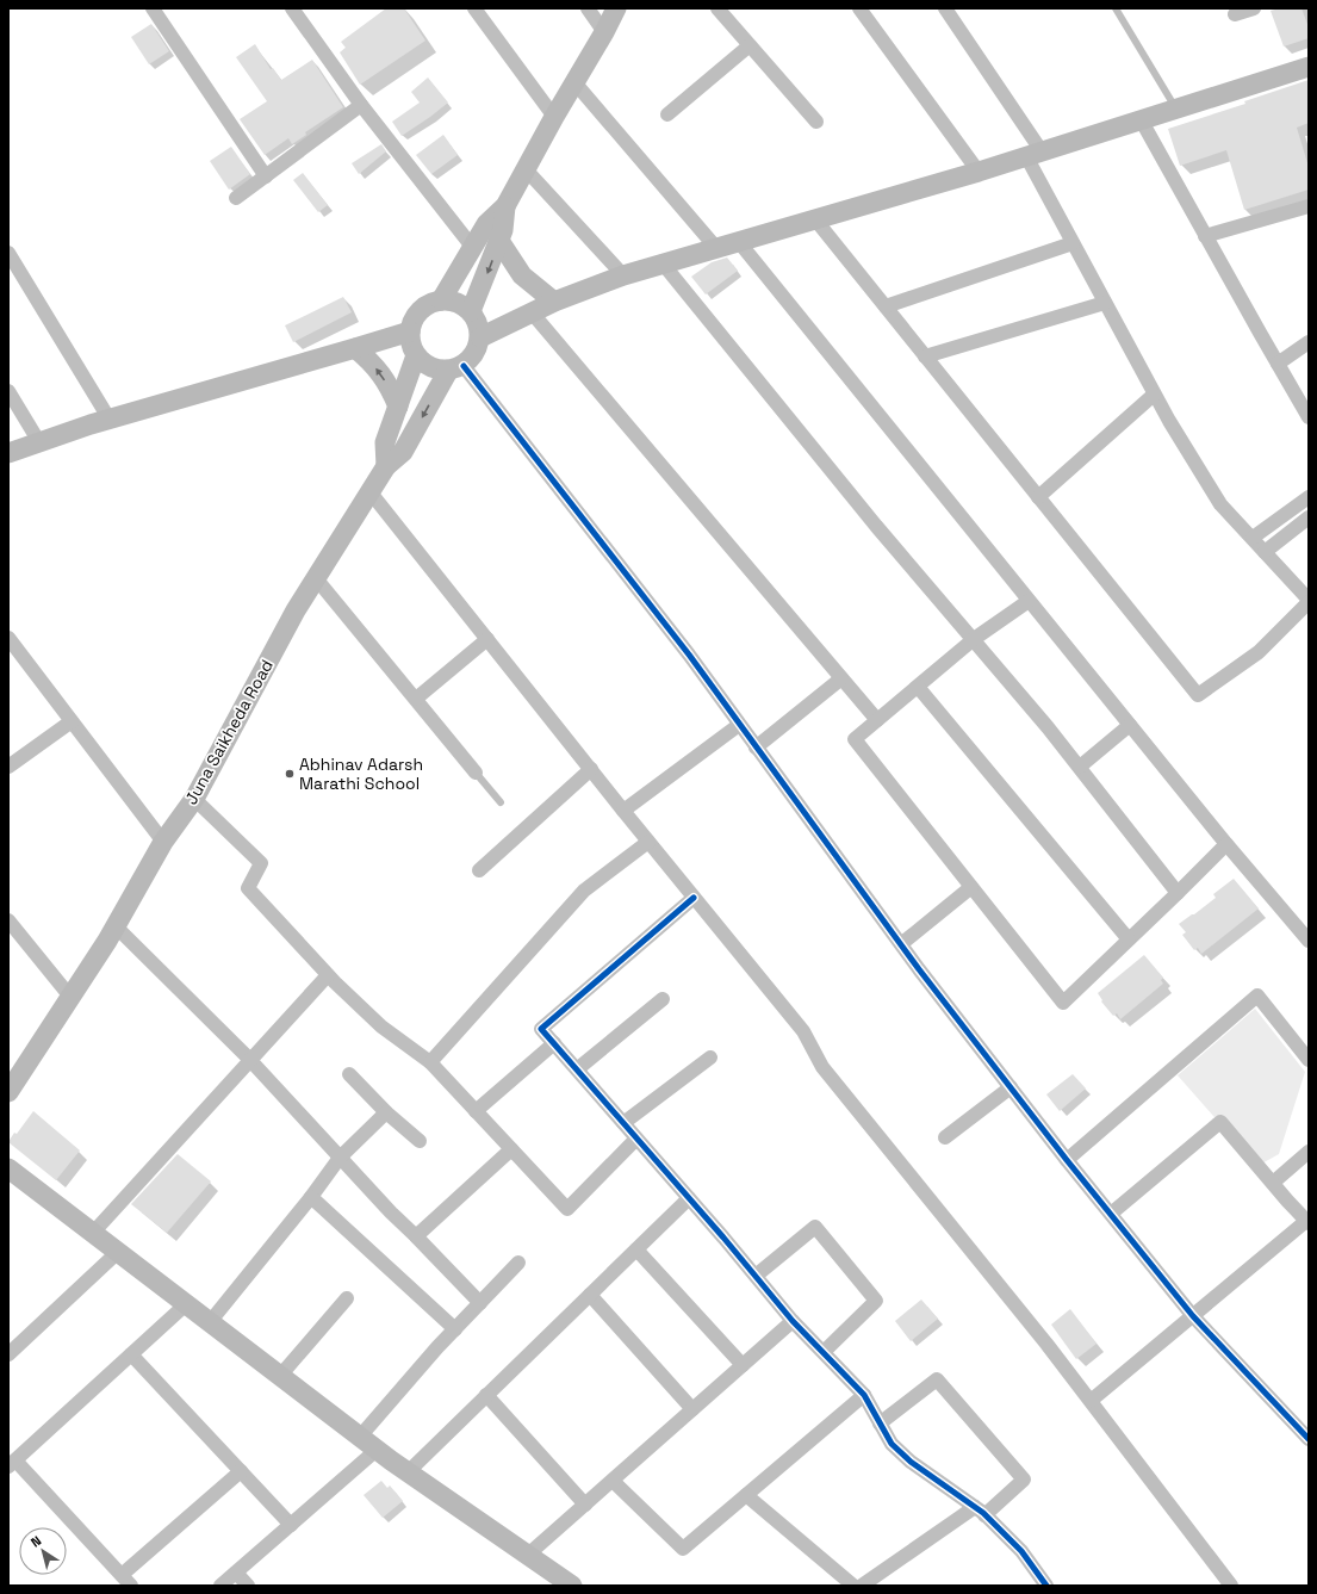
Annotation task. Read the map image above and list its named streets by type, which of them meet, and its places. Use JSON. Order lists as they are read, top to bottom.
{
  "streets": {
    "street": ["Juna Saikheda Road"]
  },
  "places": ["Abhinav Adarsh Marathi School"],
  "north": "top left"
}
